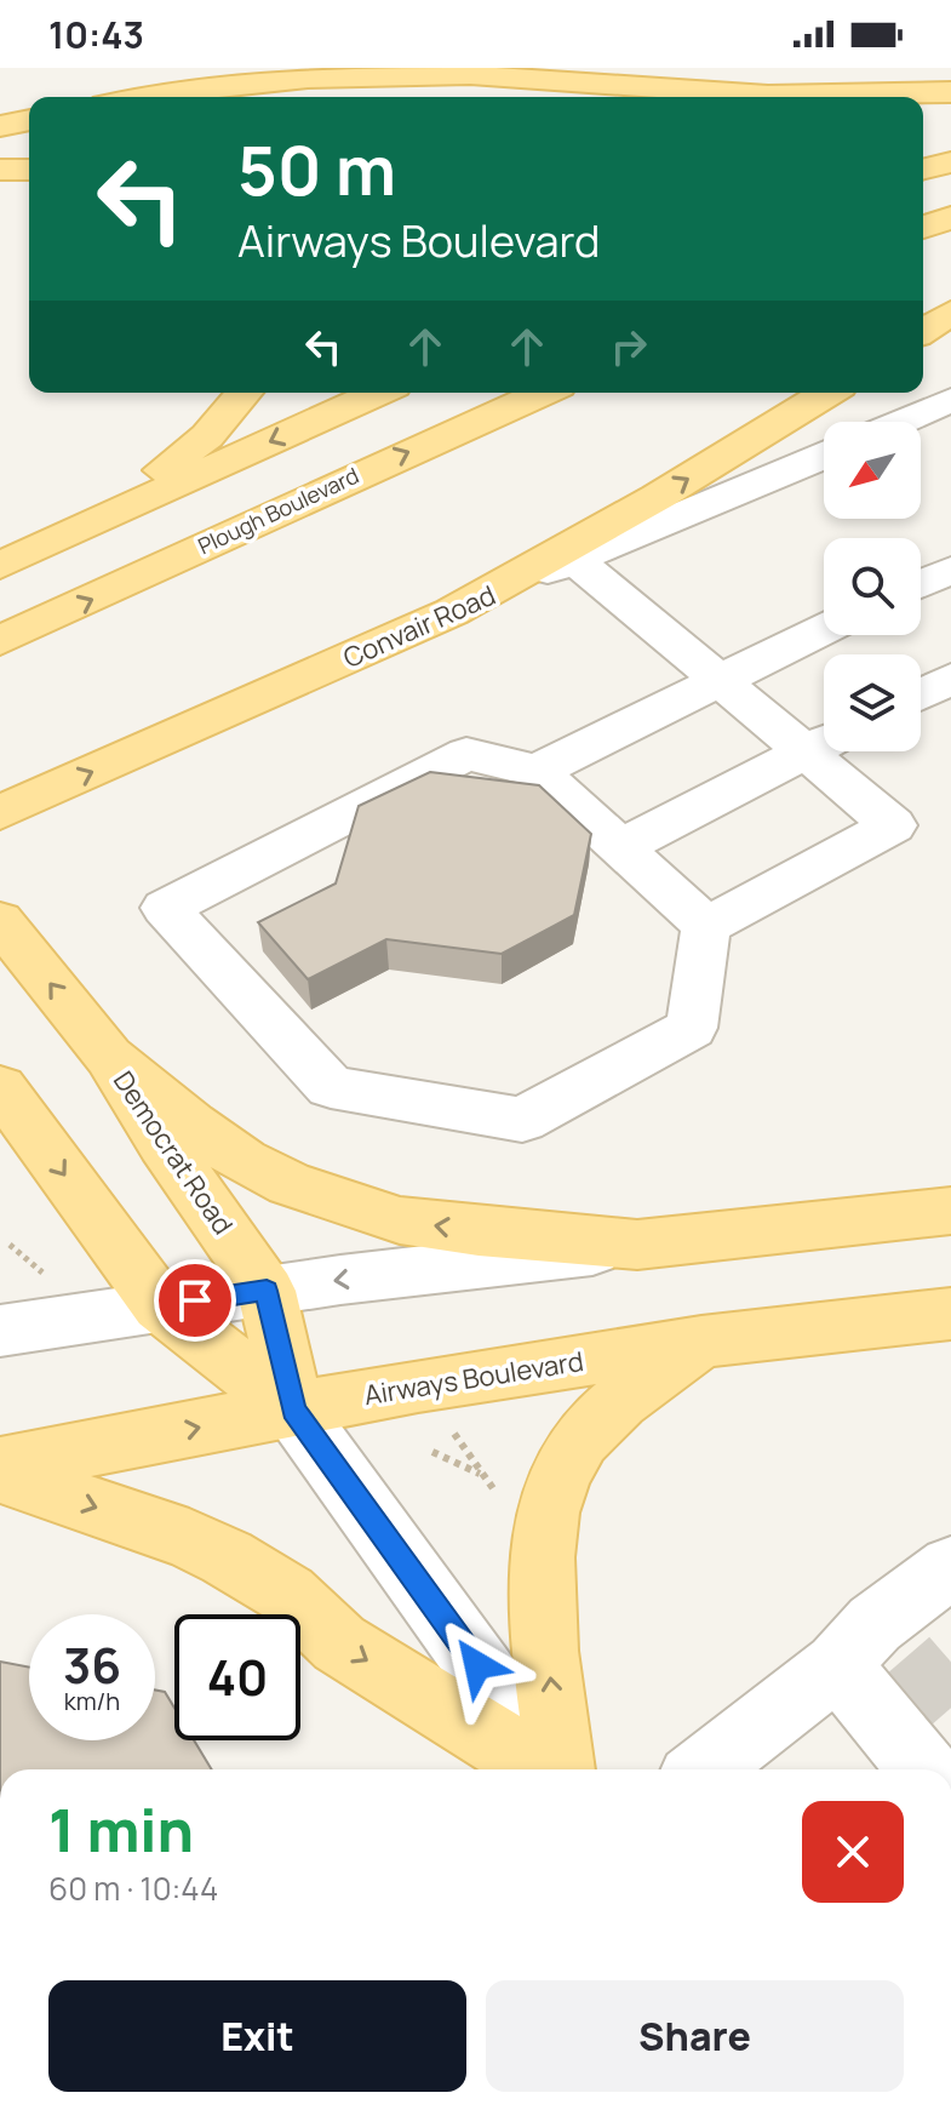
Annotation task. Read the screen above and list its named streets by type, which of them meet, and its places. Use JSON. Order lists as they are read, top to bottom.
{
  "streets": {
    "main road": [
      "Plough Boulevard",
      "Convair Road",
      "Democrat Road",
      "Airways Boulevard"
    ]
  },
  "crossings": [
    ["Democrat Road", "Airways Boulevard"]
  ],
  "one_way": ["Convair Road"],
  "north": "bottom left",
  "page": {
    "status": "10:43",
    "turn": ["50 m", "Airways Boulevard"],
    "speed": "36 km/h",
    "limit": "40",
    "heading": ["1 min", "60 m · 10:44"],
    "buttons": ["Exit", "Share"]
  }
}
